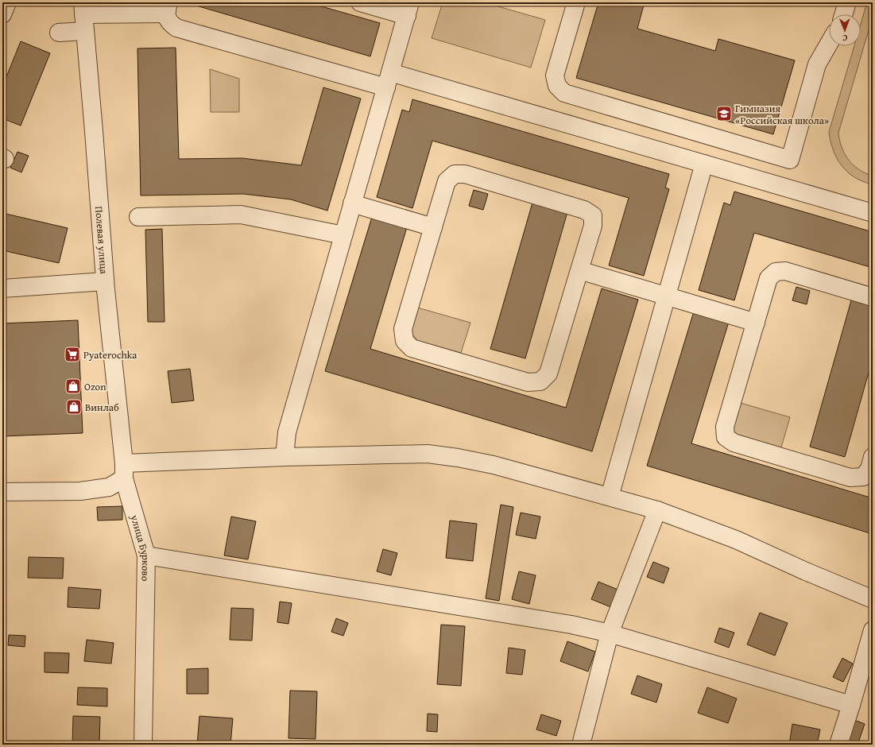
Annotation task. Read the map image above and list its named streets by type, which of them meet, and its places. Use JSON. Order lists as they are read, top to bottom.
{
  "streets": {
    "street": ["Полевая улица", "улица Бурково"]
  },
  "crossings": [
    ["Полевая улица", "улица Бурково"]
  ],
  "places": {
    "school or university": ["Гимназия «Российская школа»"],
    "supermarket": ["Pyaterochka"],
    "shop": ["Ozon", "Винлаб"]
  },
  "north": "bottom"
}
